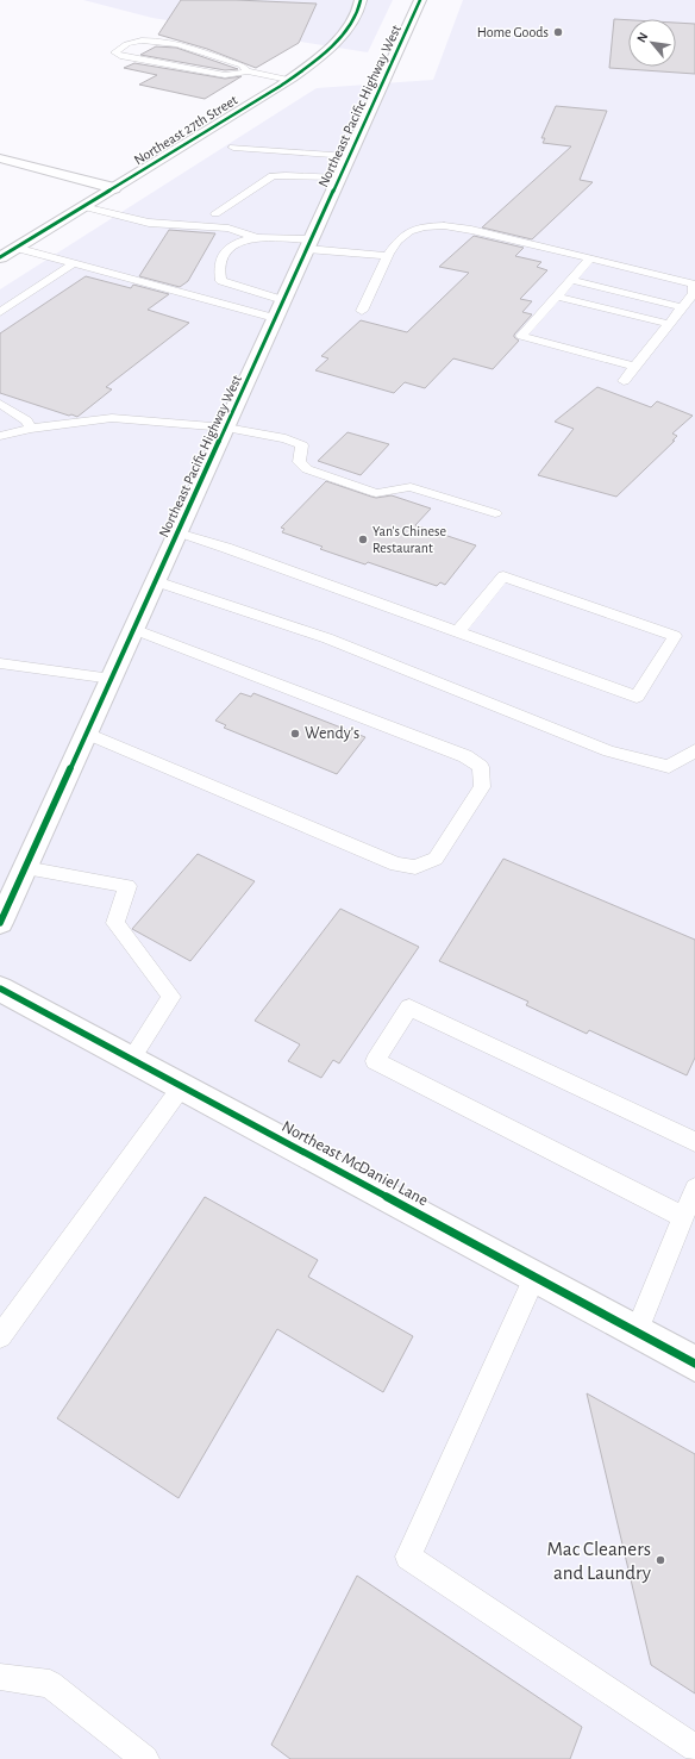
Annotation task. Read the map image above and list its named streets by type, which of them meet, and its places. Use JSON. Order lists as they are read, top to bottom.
{
  "streets": {
    "main road": ["Northeast Pacific Highway West", "Northeast 27th Street", "Northeast McDaniel Lane"]
  },
  "places": [
    "Home Goods",
    "Yan's Chinese Restaurant",
    "Wendy's",
    "Mac Cleaners and Laundry"
  ],
  "north": "top left"
}
